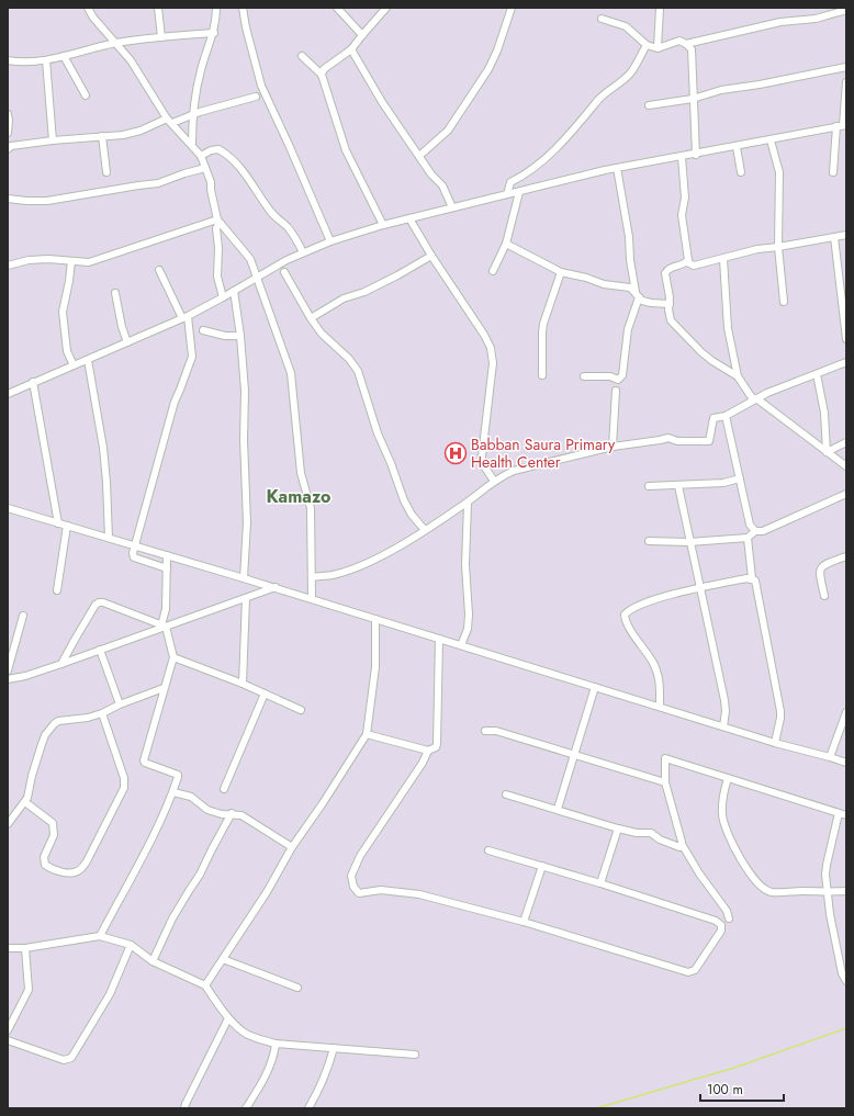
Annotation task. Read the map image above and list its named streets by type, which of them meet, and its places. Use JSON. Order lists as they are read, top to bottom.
{
  "districts": ["Kamazo"],
  "places": {
    "hospital": ["Babban Saura Primary Health Center"]
  },
  "scale_bar": "100 m"
}
